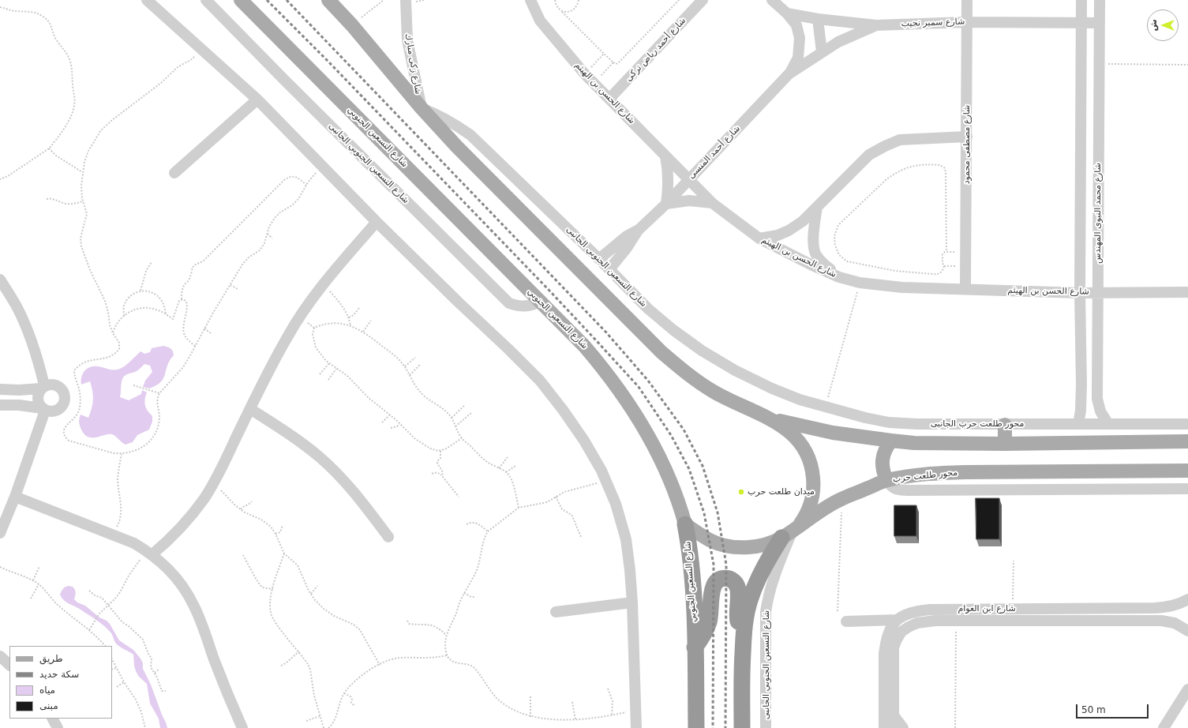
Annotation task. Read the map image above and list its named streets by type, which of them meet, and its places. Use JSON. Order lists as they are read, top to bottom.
{
  "streets": {
    "highway": ["شارع التسعين الجنوبي"],
    "main road": ["محور طلعت حرب"],
    "street": [
      "شارع سمير نجيب",
      "شارع أحمد رياض تركى",
      "شارع زكى مبارك",
      "شارع الحسن بن الهيثم",
      "شارع مصطفى محمود",
      "شارع أحمد المنسى",
      "شارع التسعين الجنوبي الجانبى",
      "شارع محمد النبوى المهندس",
      "محور طلعت حرب الجانبى",
      "شارع ابن العوام"
    ]
  },
  "crossings": [
    ["شارع سمير نجيب", "شارع مصطفى محمود"],
    ["شارع سمير نجيب", "شارع أحمد المنسى"],
    ["شارع سمير نجيب", "شارع محمد النبوى المهندس"],
    ["شارع أحمد رياض تركى", "شارع الحسن بن الهيثم"],
    ["شارع زكى مبارك", "شارع التسعين الجنوبي الجانبى"],
    ["شارع الحسن بن الهيثم", "شارع مصطفى محمود"],
    ["شارع الحسن بن الهيثم", "شارع أحمد المنسى"],
    ["شارع الحسن بن الهيثم", "شارع محمد النبوى المهندس"],
    ["شارع التسعين الجنوبي", "شارع التسعين الجنوبي الجانبى"],
    ["شارع التسعين الجنوبي", "محور طلعت حرب"],
    ["شارع أحمد المنسى", "شارع التسعين الجنوبي الجانبى"],
    ["شارع التسعين الجنوبي الجانبى", "محور طلعت حرب الجانبى"],
    ["شارع التسعين الجنوبي الجانبى", "محور طلعت حرب"],
    ["شارع محمد النبوى المهندس", "محور طلعت حرب الجانبى"]
  ],
  "places": ["ميدان طلعت حرب"],
  "legend": [
    "طريق",
    "سكة حديد",
    "مياه",
    "مبنى"
  ],
  "scale_bar": "50 m",
  "north": "left"
}
